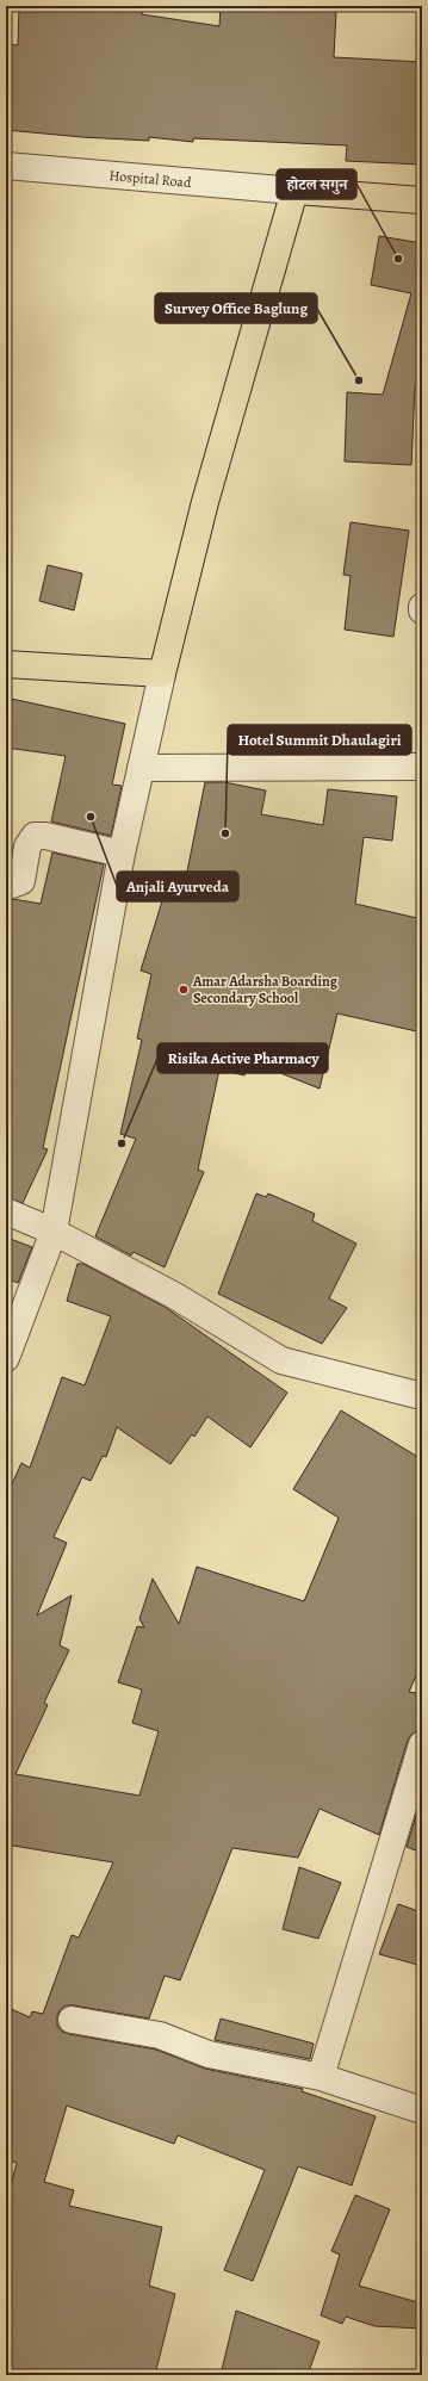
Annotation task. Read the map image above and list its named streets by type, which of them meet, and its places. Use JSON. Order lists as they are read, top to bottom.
{
  "streets": {
    "street": ["Hospital Road"]
  },
  "places": [
    "होटल सगुन",
    "Survey Office Baglung",
    "Anjali Ayurveda",
    "Hotel Summit Dhaulagiri",
    "Amar Adarsha Boarding Secondary School",
    "Risika Active Pharmacy"
  ]
}
